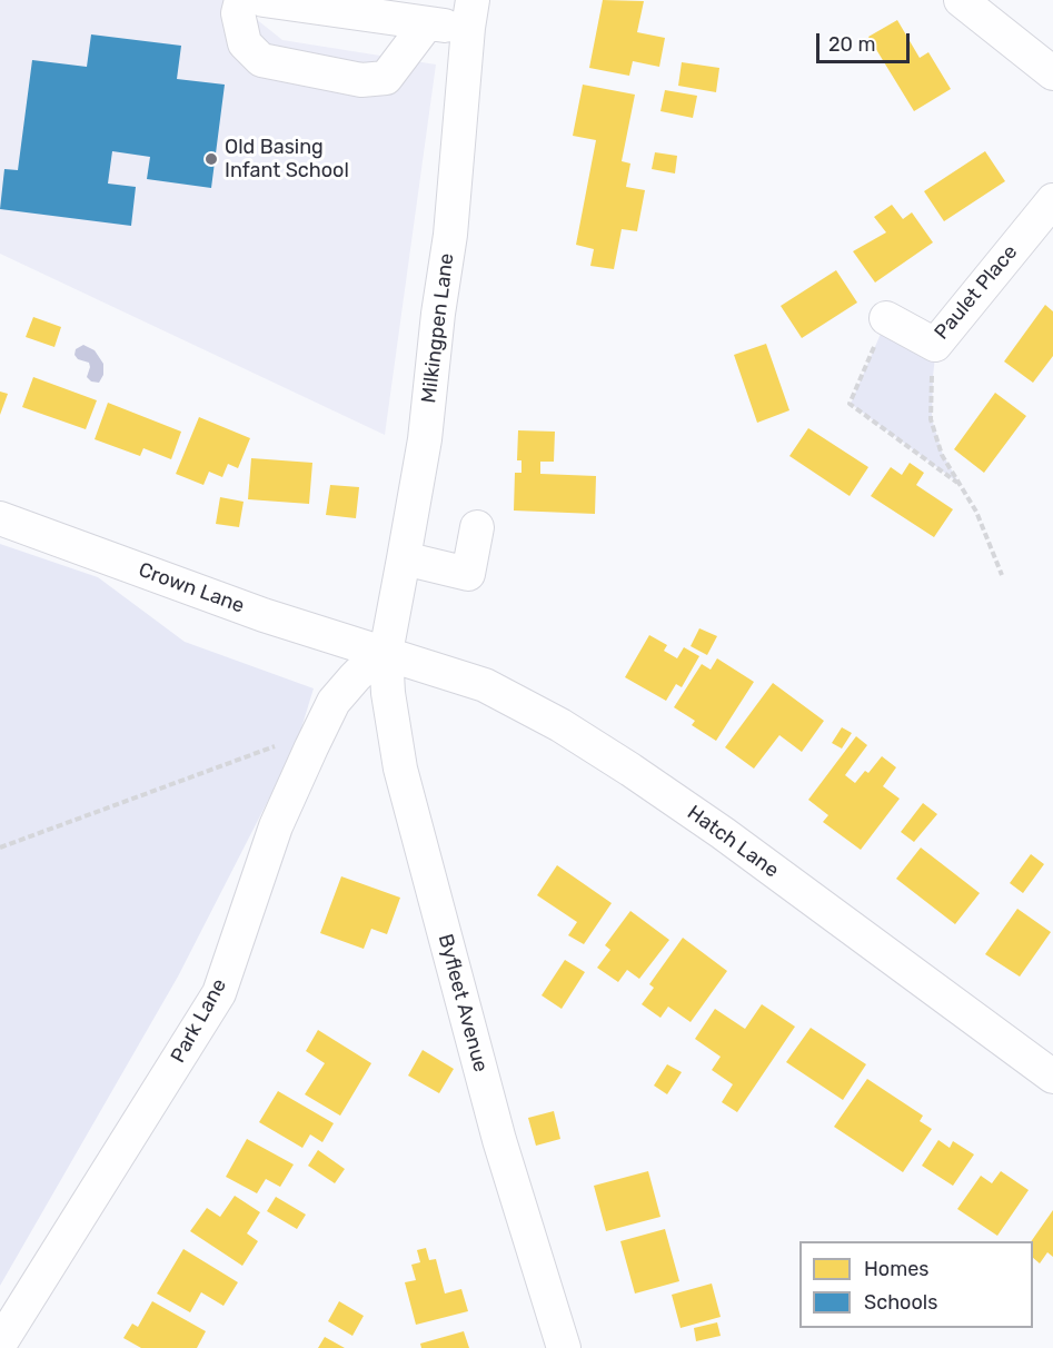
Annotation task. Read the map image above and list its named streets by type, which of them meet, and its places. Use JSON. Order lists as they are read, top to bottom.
{
  "streets": {
    "street": [
      "Paulet Place",
      "Milkingpen Lane",
      "Crown Lane",
      "Hatch Lane",
      "Byfleet Avenue",
      "Park Lane"
    ]
  },
  "crossings": [
    ["Milkingpen Lane", "Crown Lane"],
    ["Milkingpen Lane", "Hatch Lane"],
    ["Milkingpen Lane", "Byfleet Avenue"],
    ["Milkingpen Lane", "Park Lane"],
    ["Crown Lane", "Hatch Lane"],
    ["Crown Lane", "Byfleet Avenue"],
    ["Crown Lane", "Park Lane"],
    ["Hatch Lane", "Byfleet Avenue"],
    ["Hatch Lane", "Park Lane"],
    ["Byfleet Avenue", "Park Lane"]
  ],
  "places": ["Old Basing Infant School"],
  "legend": ["Homes", "Schools"],
  "scale_bar": "20 m"
}
